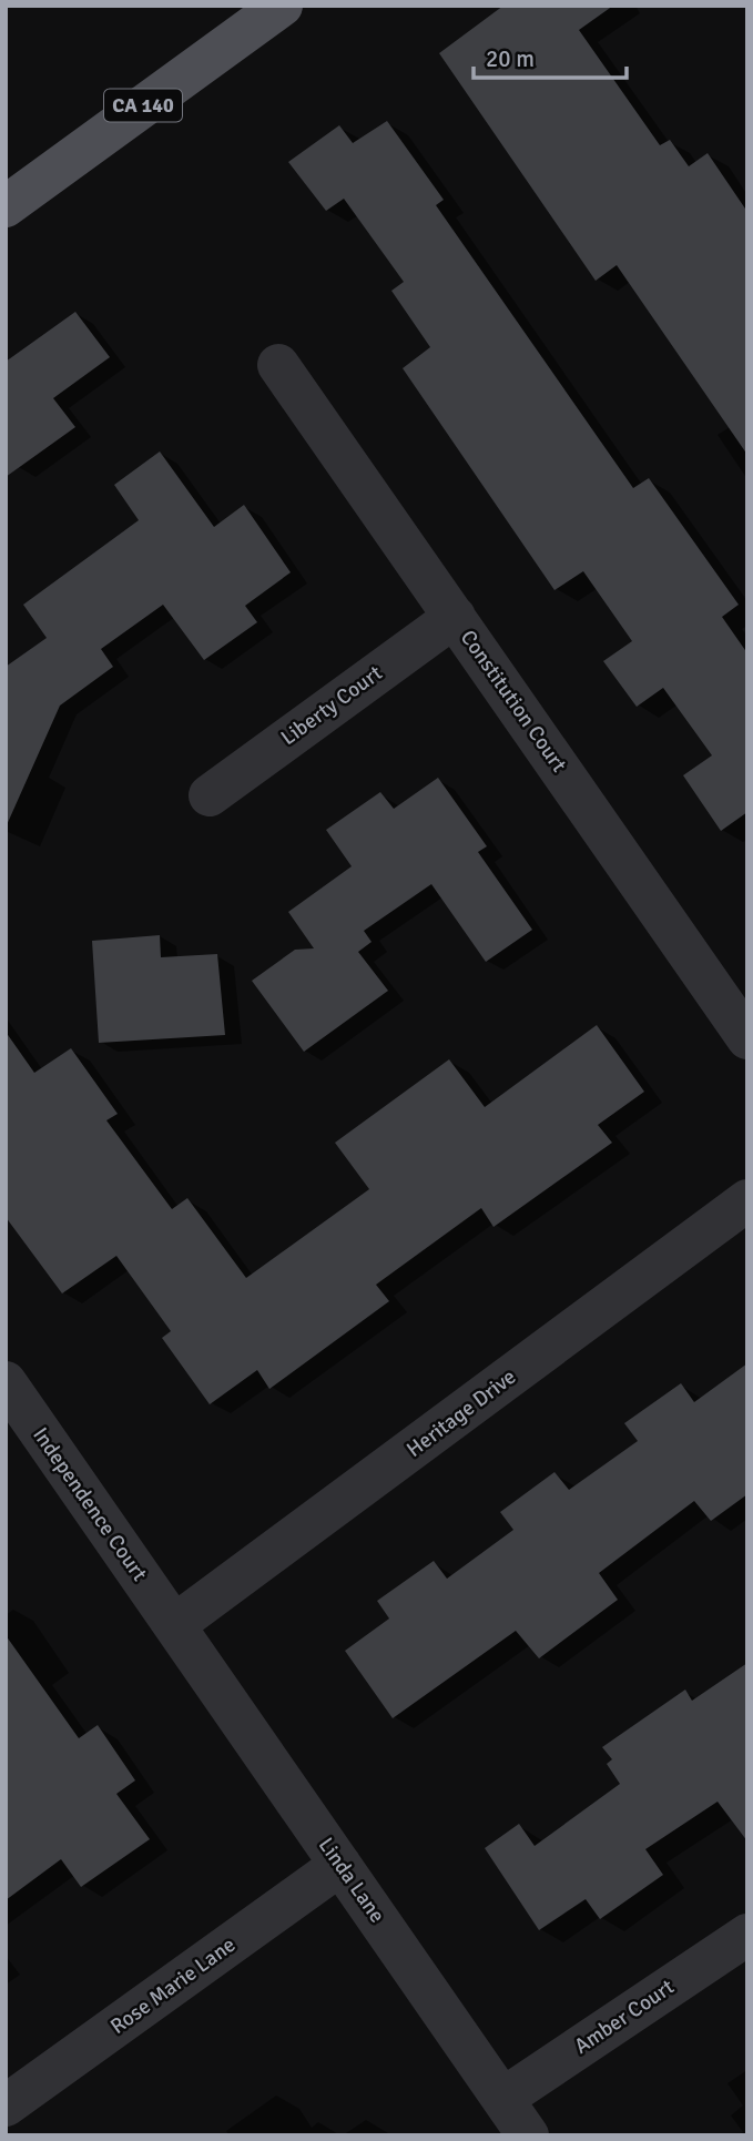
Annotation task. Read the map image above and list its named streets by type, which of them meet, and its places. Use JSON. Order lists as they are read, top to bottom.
{
  "streets": {
    "main road": ["CA 140"],
    "street": [
      "Constitution Court",
      "Liberty Court",
      "Heritage Drive",
      "Independence Court",
      "Linda Lane",
      "Rose Marie Lane",
      "Amber Court"
    ]
  },
  "crossings": [
    ["Constitution Court", "Liberty Court"],
    ["Heritage Drive", "Independence Court"],
    ["Heritage Drive", "Linda Lane"],
    ["Independence Court", "Linda Lane"],
    ["Linda Lane", "Rose Marie Lane"],
    ["Linda Lane", "Amber Court"]
  ],
  "scale_bar": "20 m"
}
